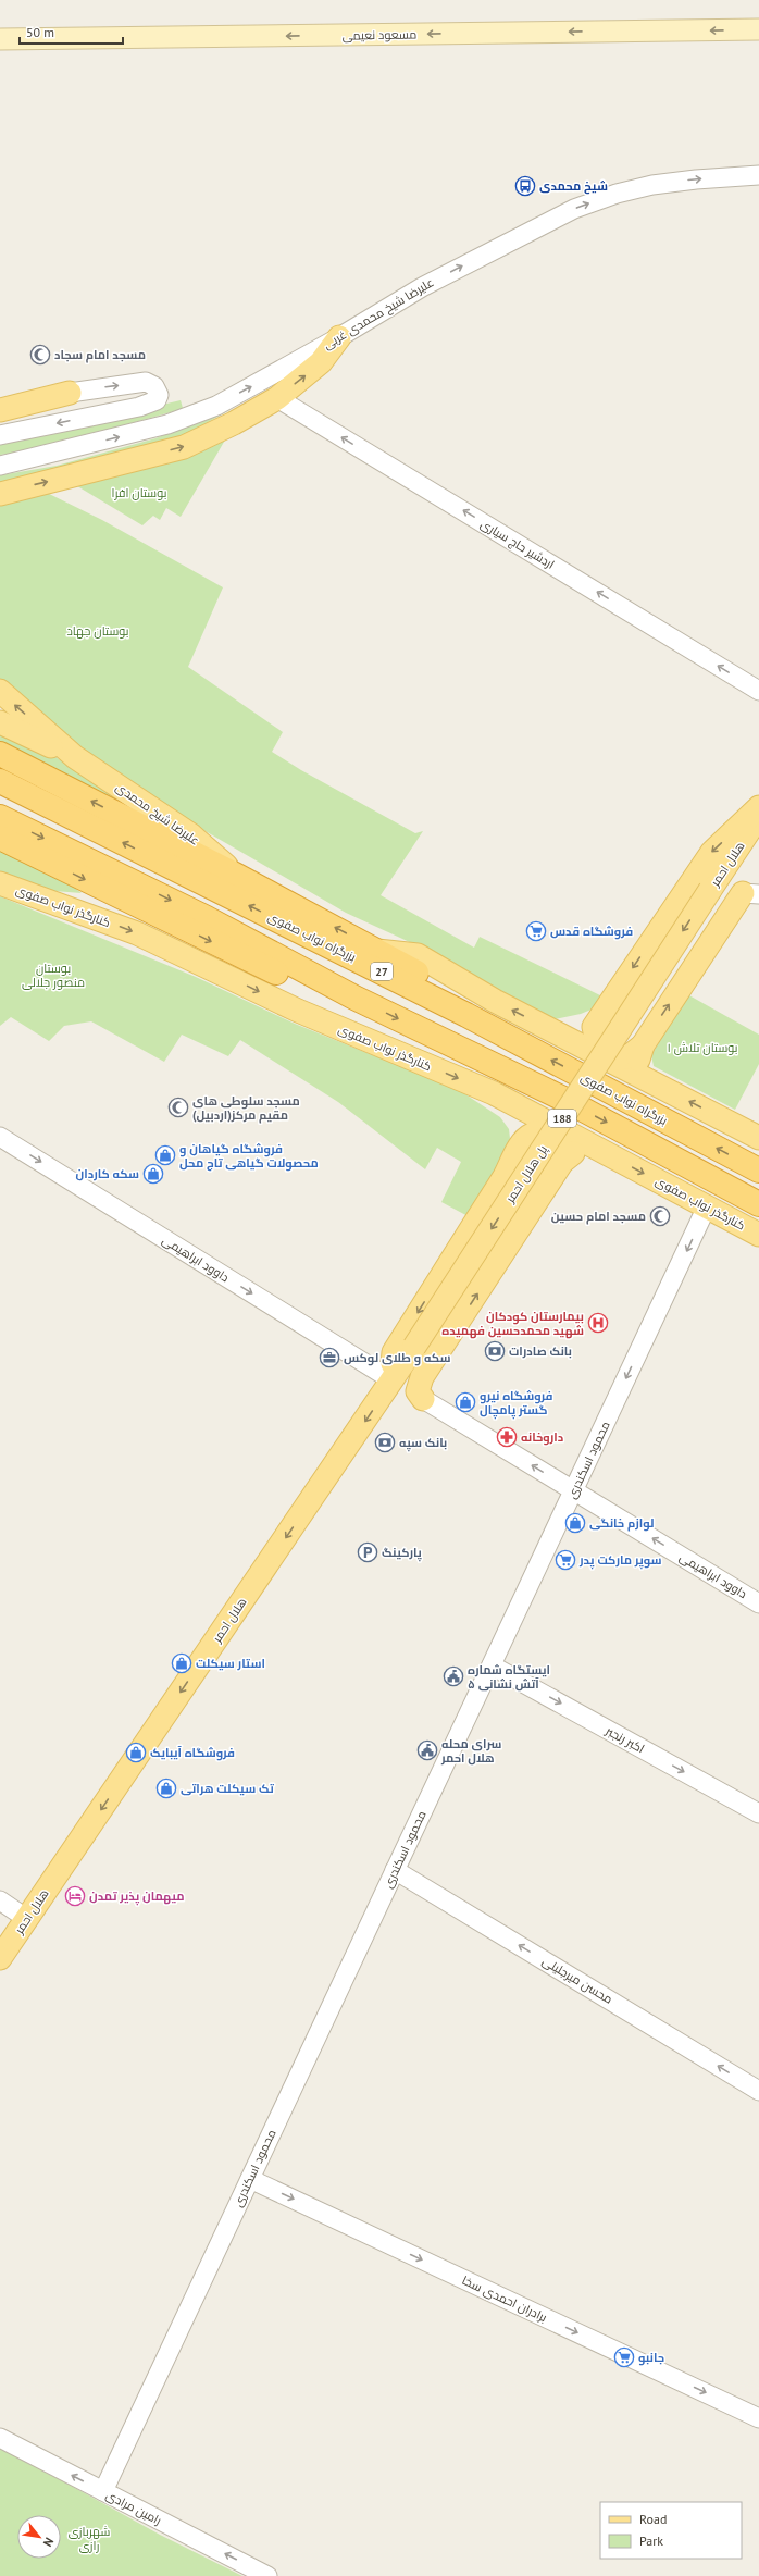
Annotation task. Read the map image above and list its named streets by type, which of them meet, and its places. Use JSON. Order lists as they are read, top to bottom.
{
  "streets": {
    "highway": ["بزرگراه نواب صفوی", "27"],
    "main road": [
      "مسعود نعیمی",
      "علیرضا شیخ محمدی",
      "هلال احمر",
      "کنارگذر نواب صفوی",
      "188",
      "پل هلال احمر"
    ],
    "street": [
      "علیرضا شیخ محمدی غربی",
      "اردشیر حاج سیاری",
      "داوود ابراهیمی",
      "محمود اسکندری",
      "اکبر رنجبر",
      "محسن میرجلیلی",
      "برادران احمدی سخا",
      "رامین مرادی"
    ]
  },
  "crossings": [
    ["هلال احمر", "پل هلال احمر"],
    ["هلال احمر", "داوود ابراهیمی"],
    ["کنارگذر نواب صفوی", "محمود اسکندری"],
    ["داوود ابراهیمی", "محمود اسکندری"],
    ["محمود اسکندری", "اکبر رنجبر"],
    ["محمود اسکندری", "محسن میرجلیلی"],
    ["محمود اسکندری", "برادران احمدی سخا"],
    ["محمود اسکندری", "رامین مرادی"]
  ],
  "one_way": [
    "مسعود نعیمی",
    "علیرضا شیخ محمدی غربی",
    "اردشیر حاج سیاری",
    "هلال احمر",
    "اکبر رنجبر",
    "محسن میرجلیلی",
    "برادران احمدی سخا",
    "رامین مرادی"
  ],
  "parks": [
    "بوستان افرا",
    "بوستان جهاد",
    "بوستان منصور جلالی",
    "بوستان تلاش ۱",
    "شهربازی رازی"
  ],
  "places": {
    "bus stop": ["شیخ محمدی"],
    "mosque": ["مسجد امام سجاد", "مسجد سلوطی های مقیم مرکز(اردبیل)", "مسجد امام حسین"],
    "supermarket": ["فروشگاه قدس", "سوپر مارکت پدر", "جانبو"],
    "shop": [
      "فروشگاه گیاهان و محصولات گیاهی تاج محل",
      "سکه کاردان",
      "فروشگاه نیرو گستر پامچال",
      "لوازم خانگی",
      "استار سیکلت",
      "فروشگاه آیبایک",
      "تک سیکلت هراتی"
    ],
    "hospital": ["بیمارستان کودکان شهید محمدحسین فهمیده"],
    "bank": ["بانک صادرات", "بانک سپه"],
    "office": ["سکه و طلای لوکس"],
    "pharmacy": ["داروخانه"],
    "parking": ["پارکینگ"],
    "public building": ["ایستگاه شماره ۵ آتش نشانی", "سرای محله هلال احمر"],
    "hotel": ["میهمان پذیر تمدن"]
  },
  "legend": ["Road", "Park"],
  "scale_bar": "50 m",
  "north": "bottom right"
}
